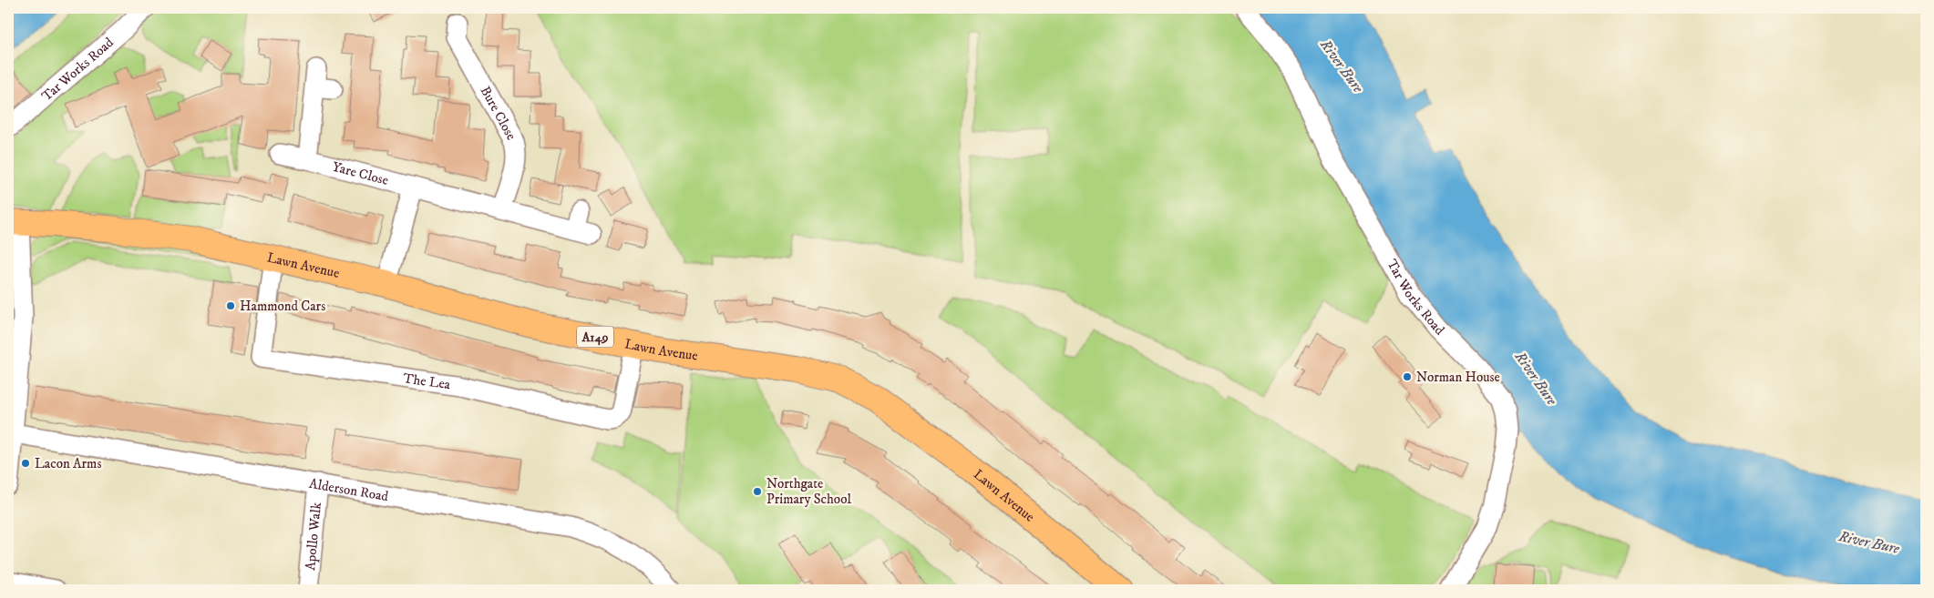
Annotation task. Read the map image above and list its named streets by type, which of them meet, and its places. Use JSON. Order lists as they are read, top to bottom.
{
  "streets": {
    "main road": ["Lawn Avenue", "A149"],
    "street": [
      "Tar Works Road",
      "Bure Close",
      "Yare Close",
      "The Lea",
      "Alderson Road",
      "Apollo Walk"
    ]
  },
  "crossings": [
    ["Lawn Avenue", "The Lea"],
    ["Alderson Road", "Apollo Walk"]
  ],
  "water": ["River Bure"],
  "places": [
    "Hammond Cars",
    "Norman House",
    "Lacon Arms",
    "Northgate Primary School"
  ]
}
